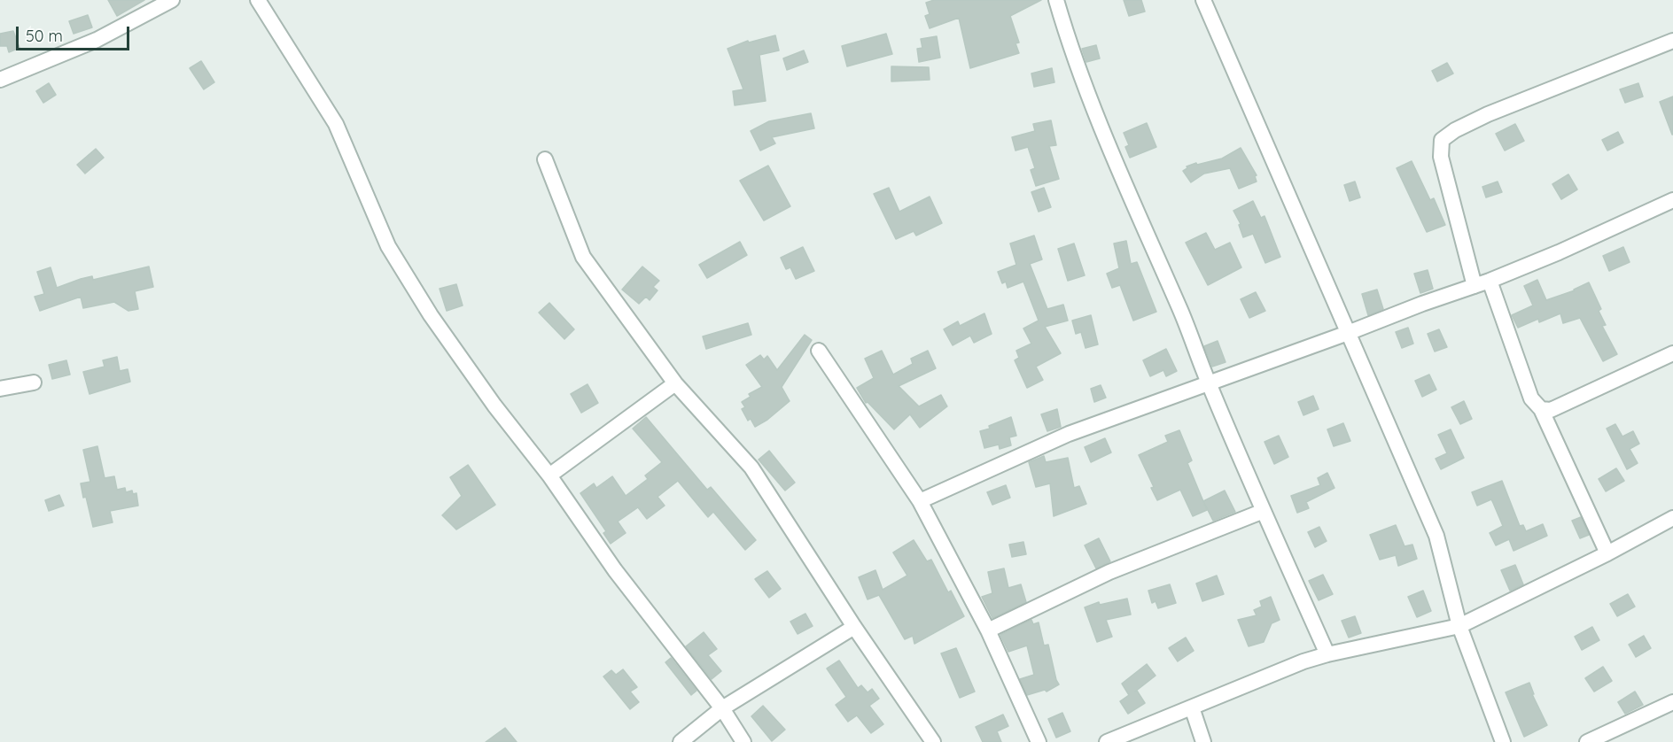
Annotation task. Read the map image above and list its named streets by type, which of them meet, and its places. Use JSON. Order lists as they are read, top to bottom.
{
  "scale_bar": "50 m"
}
